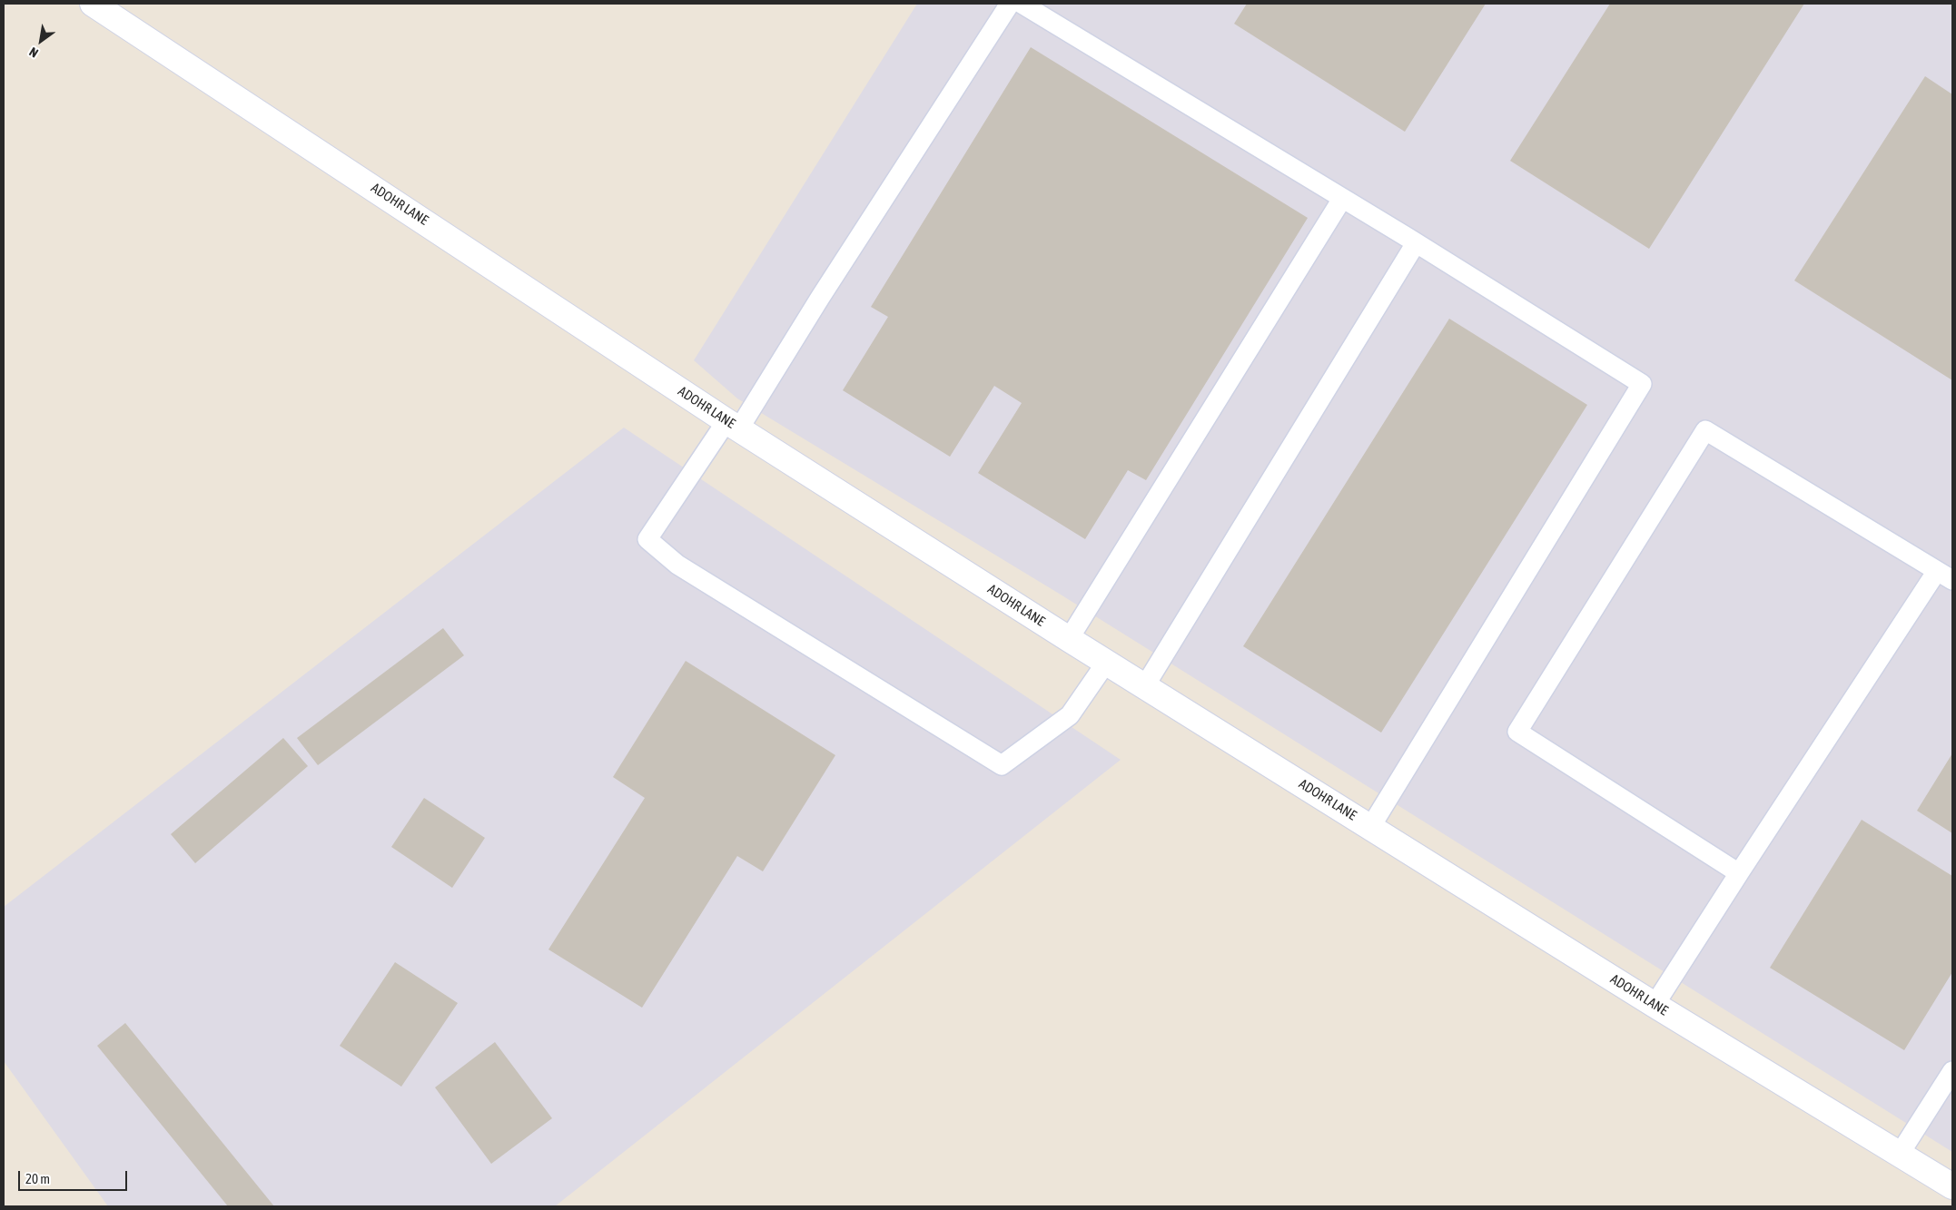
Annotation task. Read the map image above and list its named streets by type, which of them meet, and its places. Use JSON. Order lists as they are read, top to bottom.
{
  "streets": {
    "street": ["ADOHR LANE"]
  },
  "scale_bar": "20 m",
  "north": "bottom left"
}
